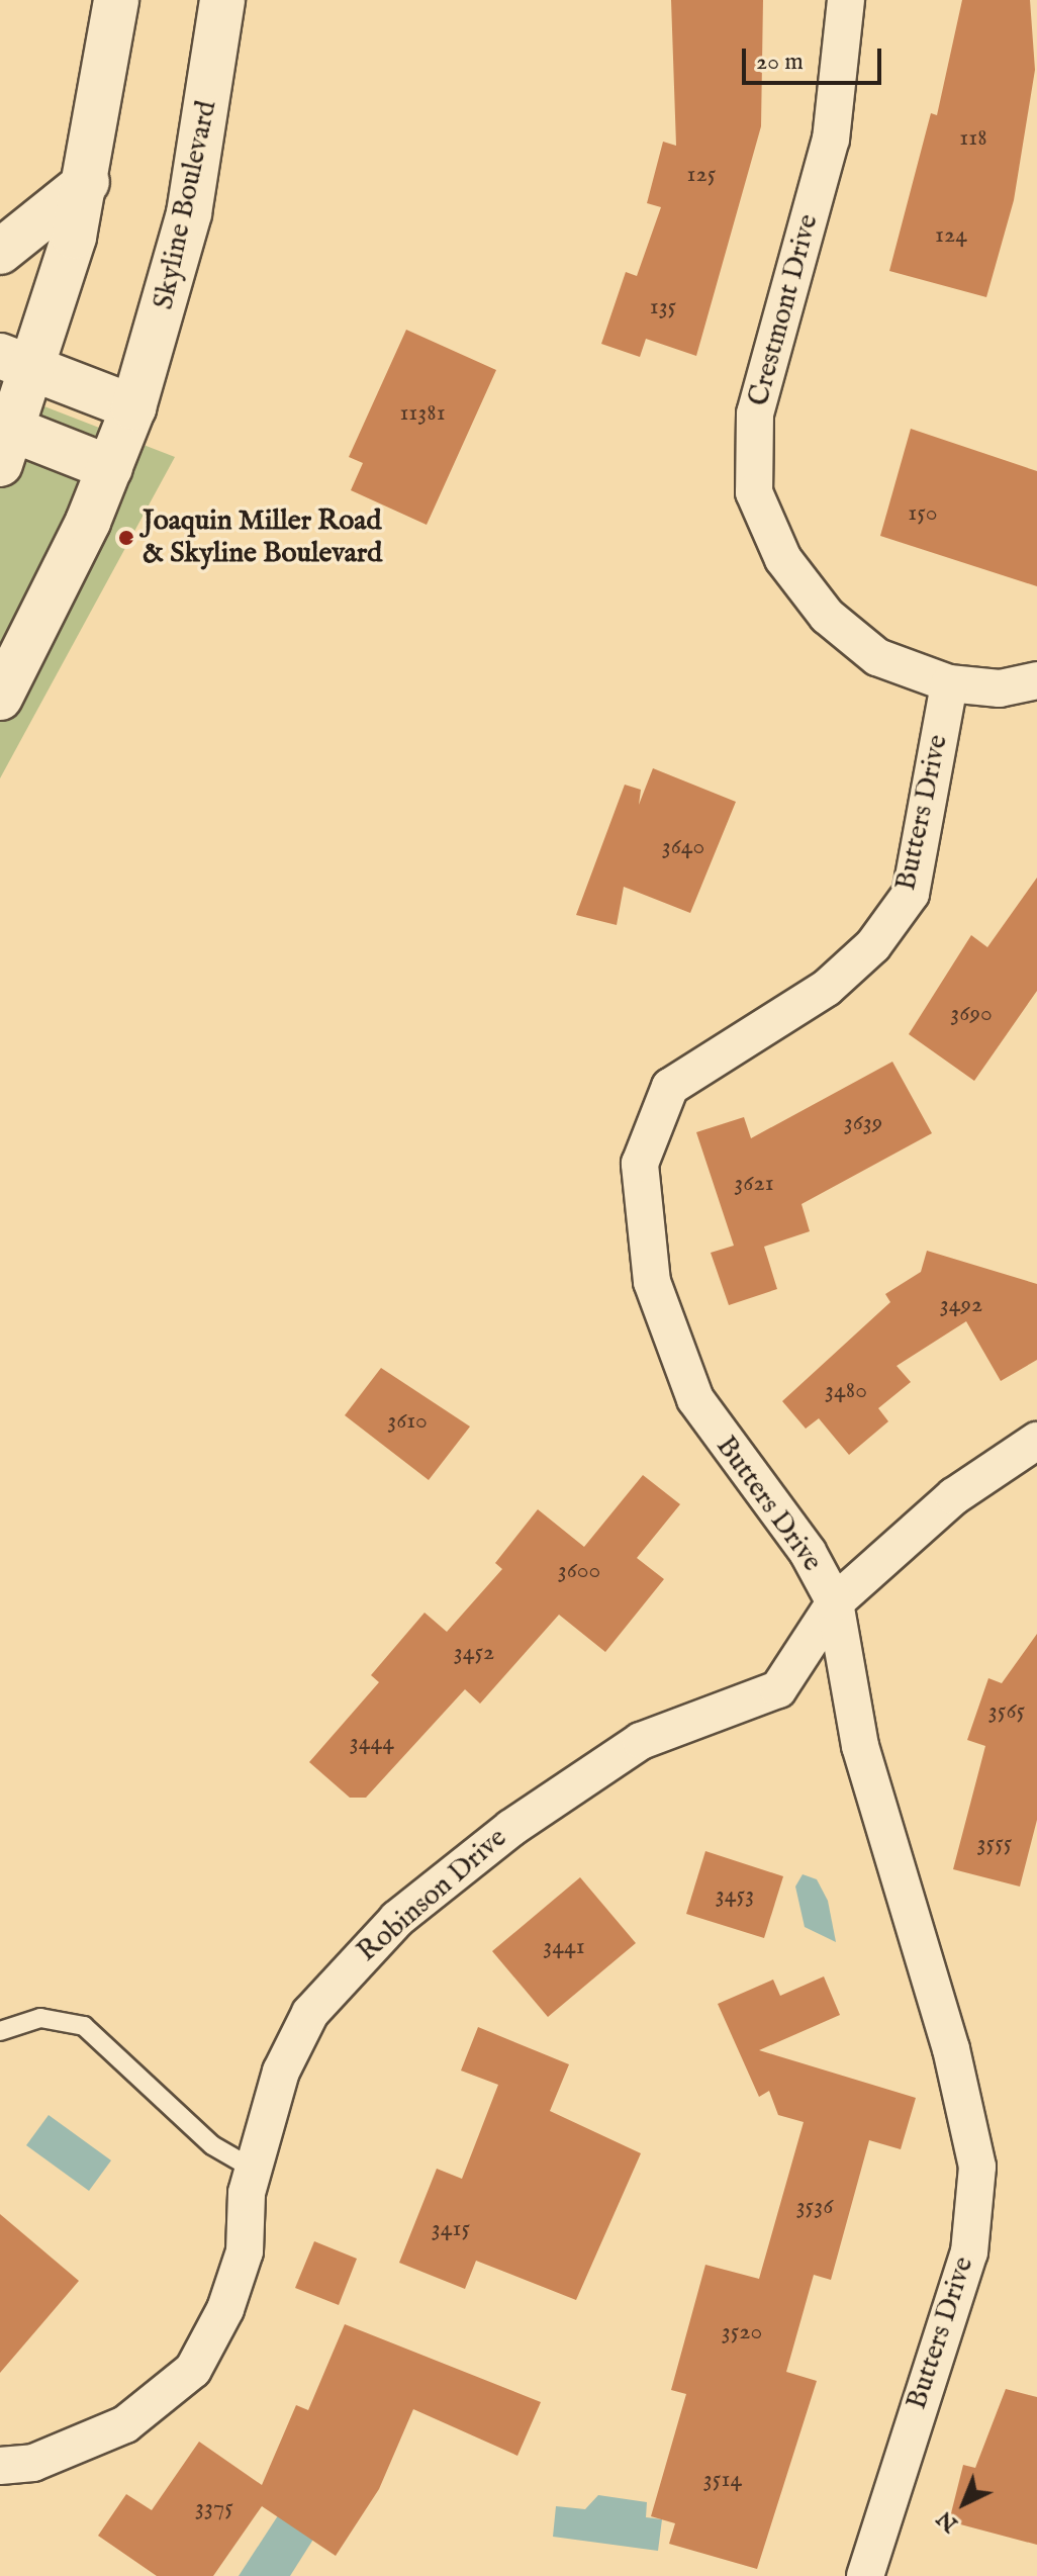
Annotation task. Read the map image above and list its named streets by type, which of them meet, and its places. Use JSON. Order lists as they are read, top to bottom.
{
  "streets": {
    "main road": ["Skyline Boulevard"],
    "street": ["Crestmont Drive", "Butters Drive", "Robinson Drive"]
  },
  "crossings": [
    ["Crestmont Drive", "Butters Drive"],
    ["Butters Drive", "Robinson Drive"]
  ],
  "places": ["Joaquin Miller Road & Skyline Boulevard"],
  "house_numbers": [
    "118",
    "125",
    "124",
    "135",
    "11381",
    "150",
    "3640",
    "3690",
    "3639",
    "3621",
    "3492",
    "3480",
    "3610",
    "3600",
    "3452",
    "3565",
    "3444",
    "3555",
    "3453",
    "3441",
    "3536",
    "3415",
    "3520",
    "3514",
    "3375"
  ],
  "scale_bar": "20 m",
  "north": "bottom left"
}
